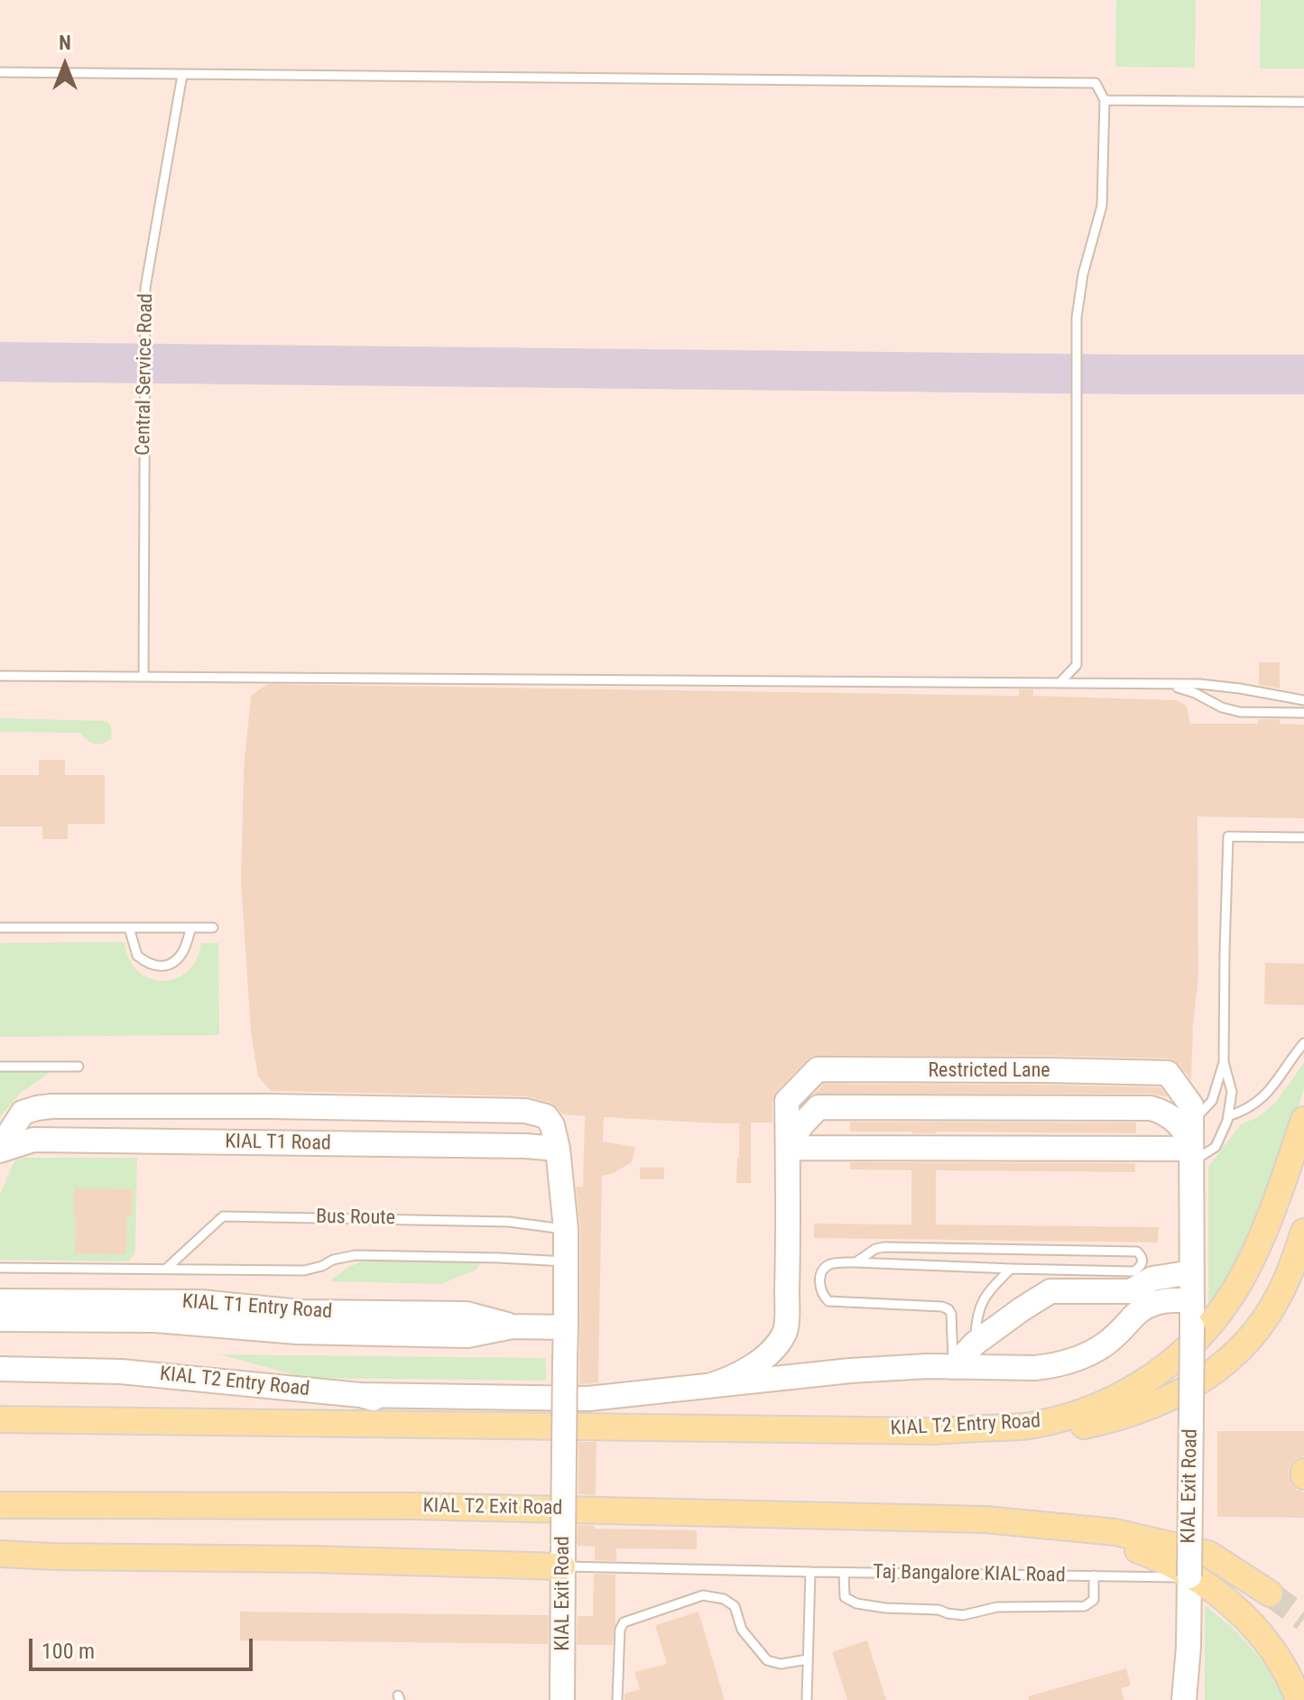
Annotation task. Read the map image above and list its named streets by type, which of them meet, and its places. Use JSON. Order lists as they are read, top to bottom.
{
  "streets": {
    "main road": [
      "Restricted Lane",
      "KIAL T1 Road",
      "KIAL T1 Entry Road",
      "KIAL T2 Entry Road",
      "KIAL Exit Road",
      "KIAL T2 Exit Road"
    ],
    "lane": ["Central Service Road", "Bus Route", "Taj Bangalore KIAL Road"]
  },
  "crossings": [
    ["Restricted Lane", "KIAL Exit Road"],
    ["KIAL T1 Entry Road", "KIAL Exit Road"],
    ["KIAL Exit Road", "Taj Bangalore KIAL Road"]
  ],
  "scale_bar": "100 m",
  "north": "top"
}
